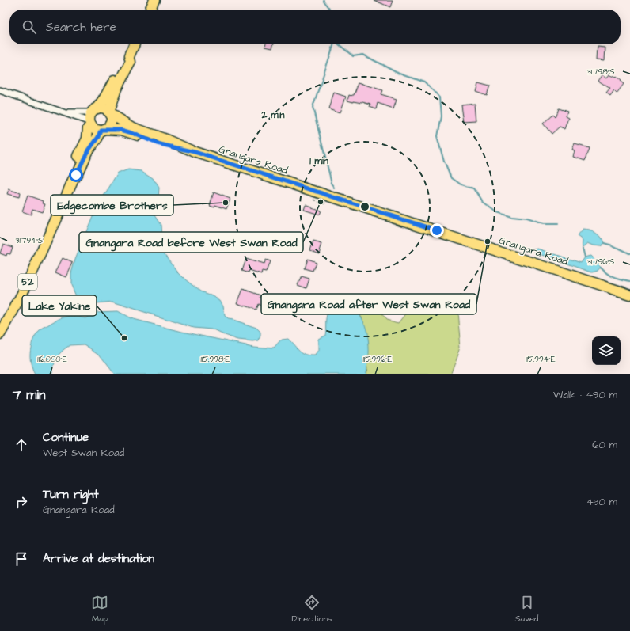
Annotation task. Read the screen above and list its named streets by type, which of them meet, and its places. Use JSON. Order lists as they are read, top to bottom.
{
  "streets": {
    "main road": ["Gnangara Road", "52"]
  },
  "crossings": [
    ["Gnangara Road", "52"]
  ],
  "places": [
    "Gnangara Road before West Swan Road",
    "Edgecombe Brothers",
    "Gnangara Road after West Swan Road",
    "Lake Yakine"
  ],
  "page": {
    "search": "Search here",
    "heading": ["7 min", "Walk · 490 m"],
    "list": [
      ["Continue", "West Swan Road", "60 m"],
      ["Turn right", "Gnangara Road", "430 m"],
      "Arrive at destination"
    ],
    "nav": ["Map", "Directions", "Saved"]
  },
  "coordinates": [
    "31.798°S",
    "31.794°S",
    "31.796°S",
    "116.000°E",
    "115.998°E",
    "115.996°E",
    "115.994°E"
  ],
  "rings": ["2 min", "1 min"]
}
